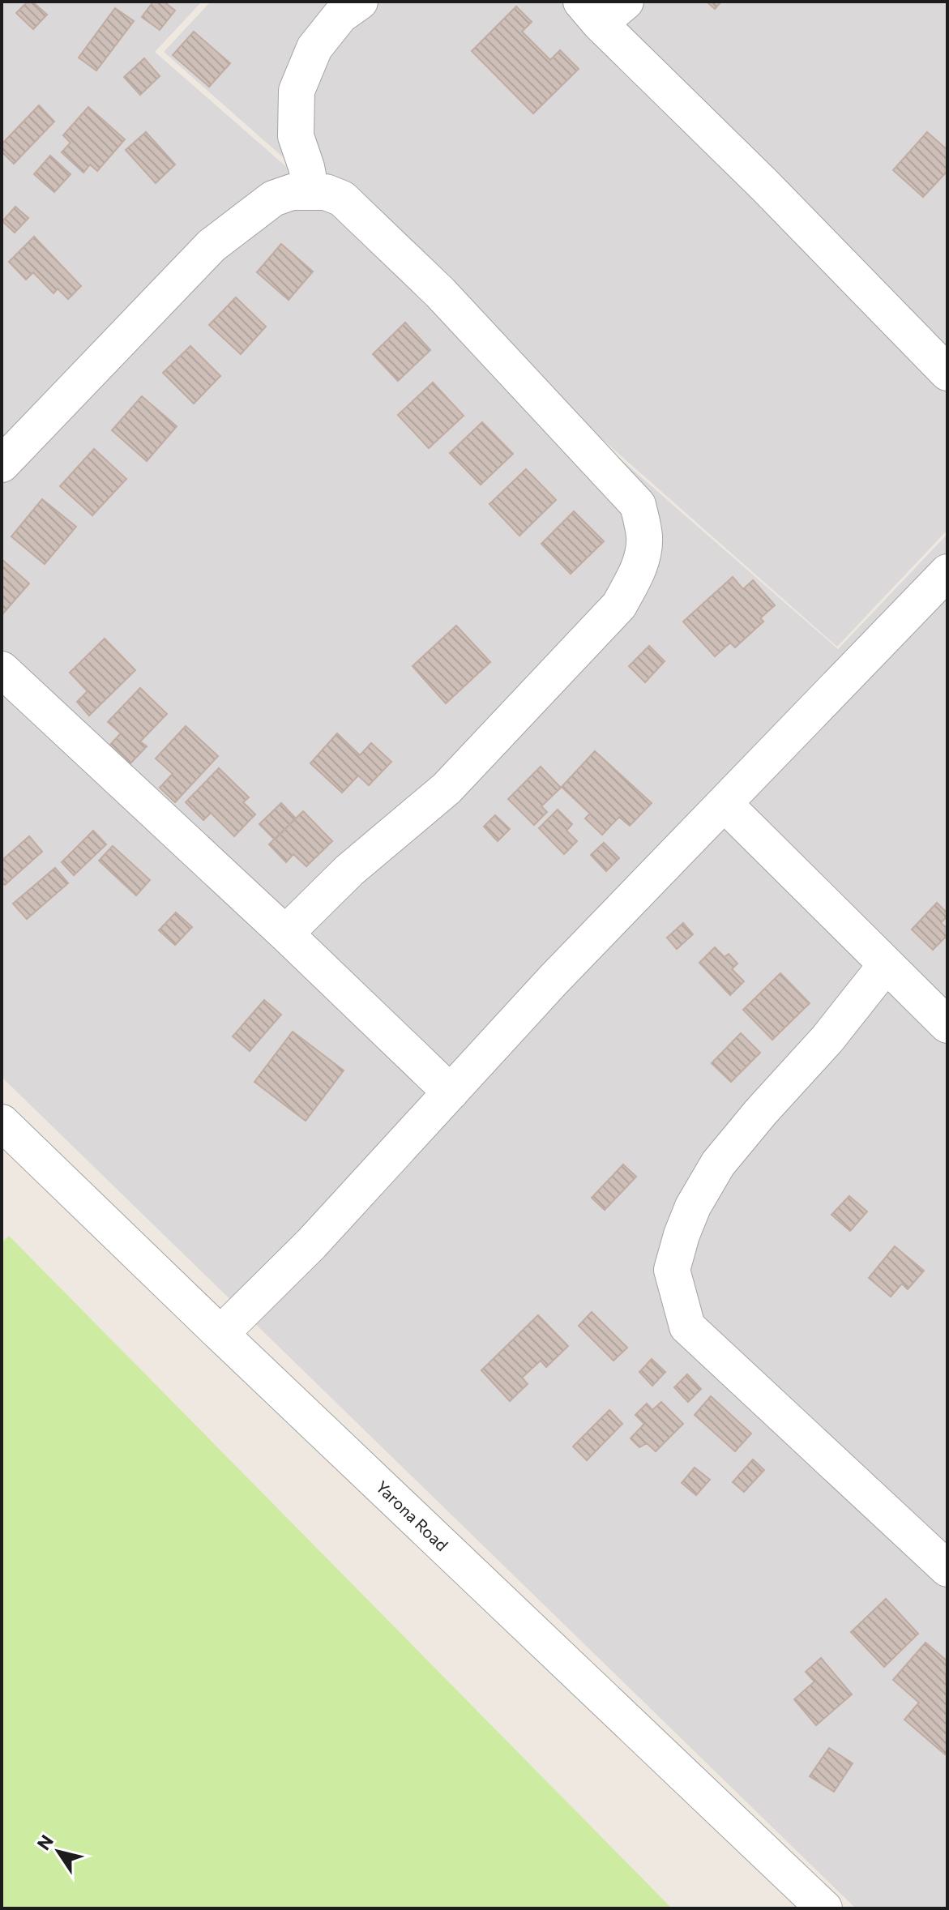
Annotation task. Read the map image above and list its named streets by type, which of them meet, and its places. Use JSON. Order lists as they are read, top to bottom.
{
  "streets": {
    "street": ["Yarona Road"]
  },
  "north": "top left"
}
